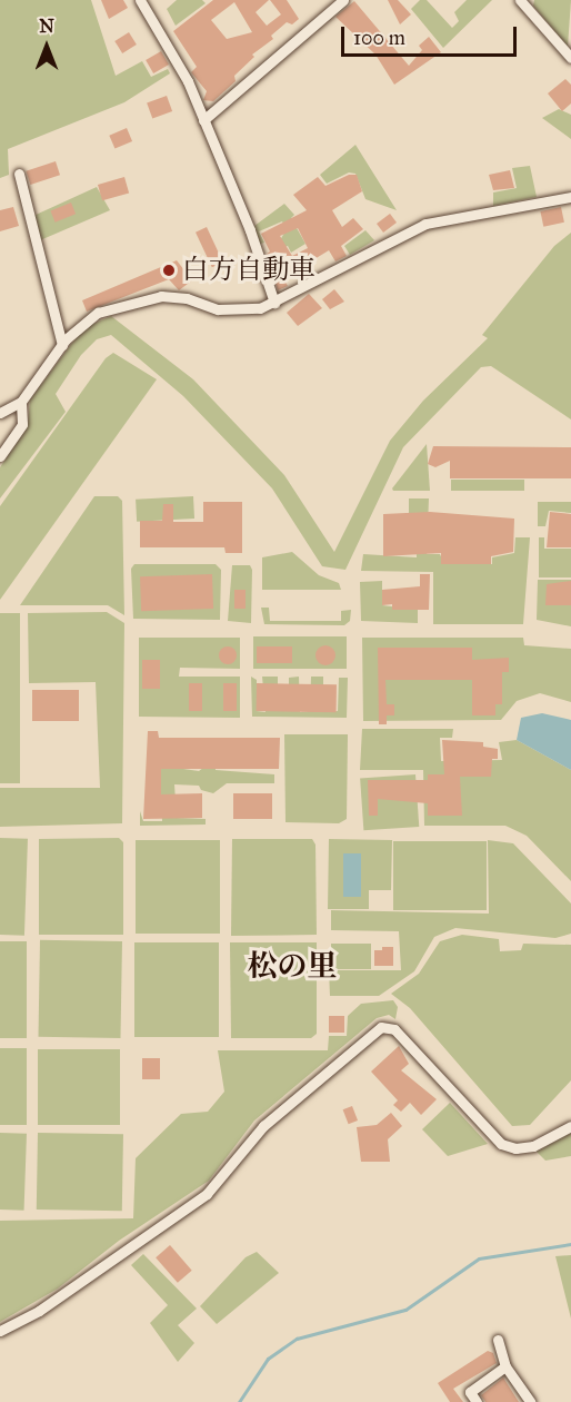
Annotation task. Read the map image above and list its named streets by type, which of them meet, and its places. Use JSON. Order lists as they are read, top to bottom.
{
  "districts": ["松の里"],
  "places": ["白方自動車"],
  "scale_bar": "100 m",
  "north": "top"
}
